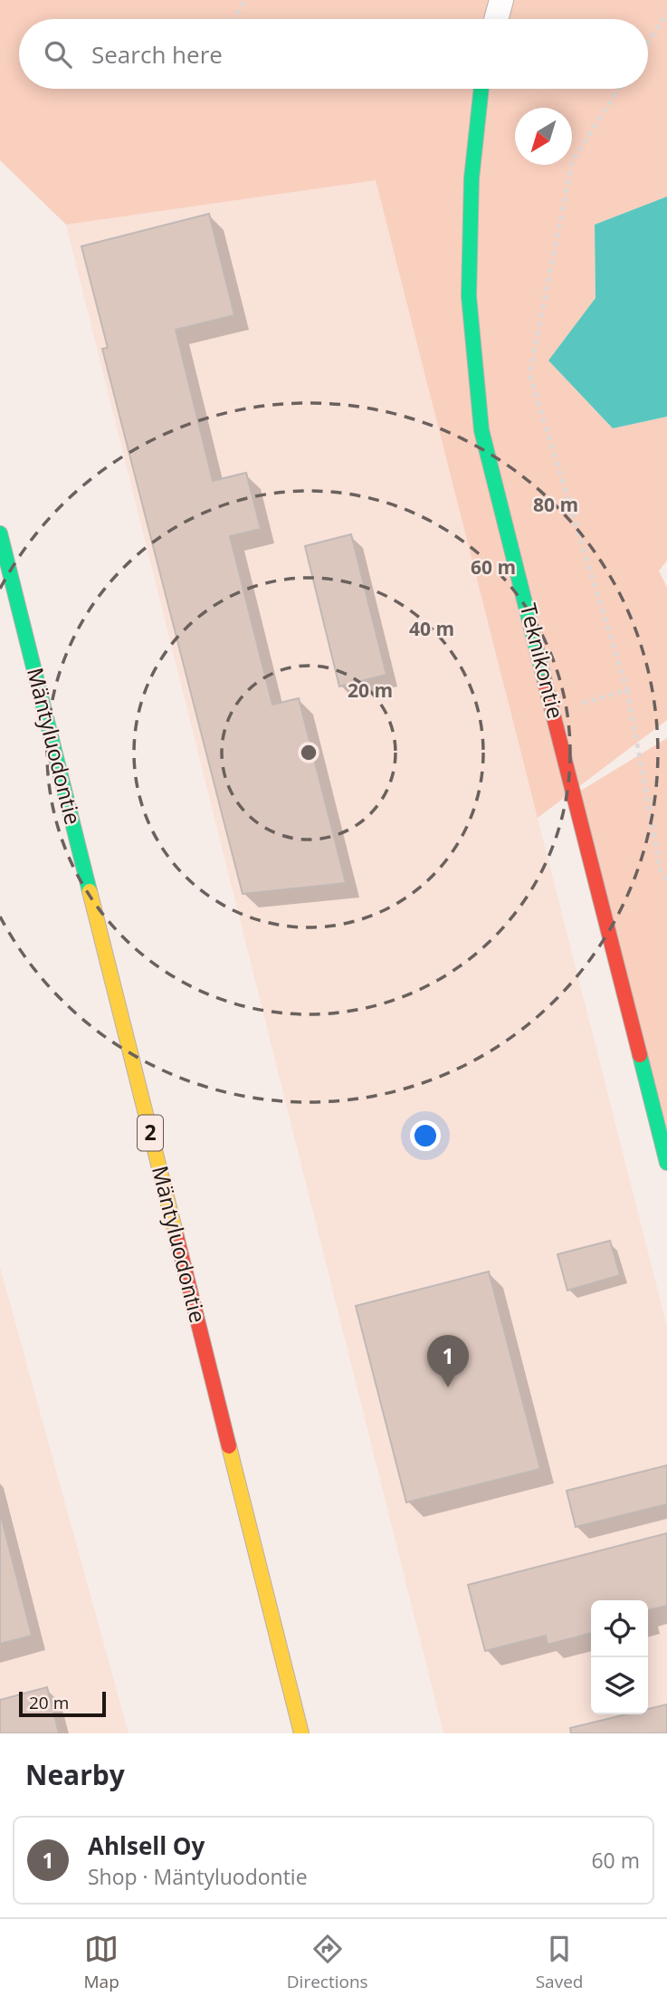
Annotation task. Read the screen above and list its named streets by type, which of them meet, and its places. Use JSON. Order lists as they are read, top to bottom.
{
  "streets": {
    "main road": ["Teknikontie", "Mäntyluodontie", "2"]
  },
  "scale_bar": "20 m",
  "north": "bottom left",
  "page": {
    "search": "Search here",
    "pins": "1",
    "scale": "20 m",
    "heading": "Nearby",
    "list": [
      {
        "mark": "1",
        "name": "Ahlsell Oy",
        "note": "Shop · Mäntyluodontie",
        "value": "60 m"
      }
    ],
    "nav": ["Map", "Directions", "Saved"]
  },
  "rings": [
    "80 m",
    "60 m",
    "40 m",
    "20 m"
  ]
}
